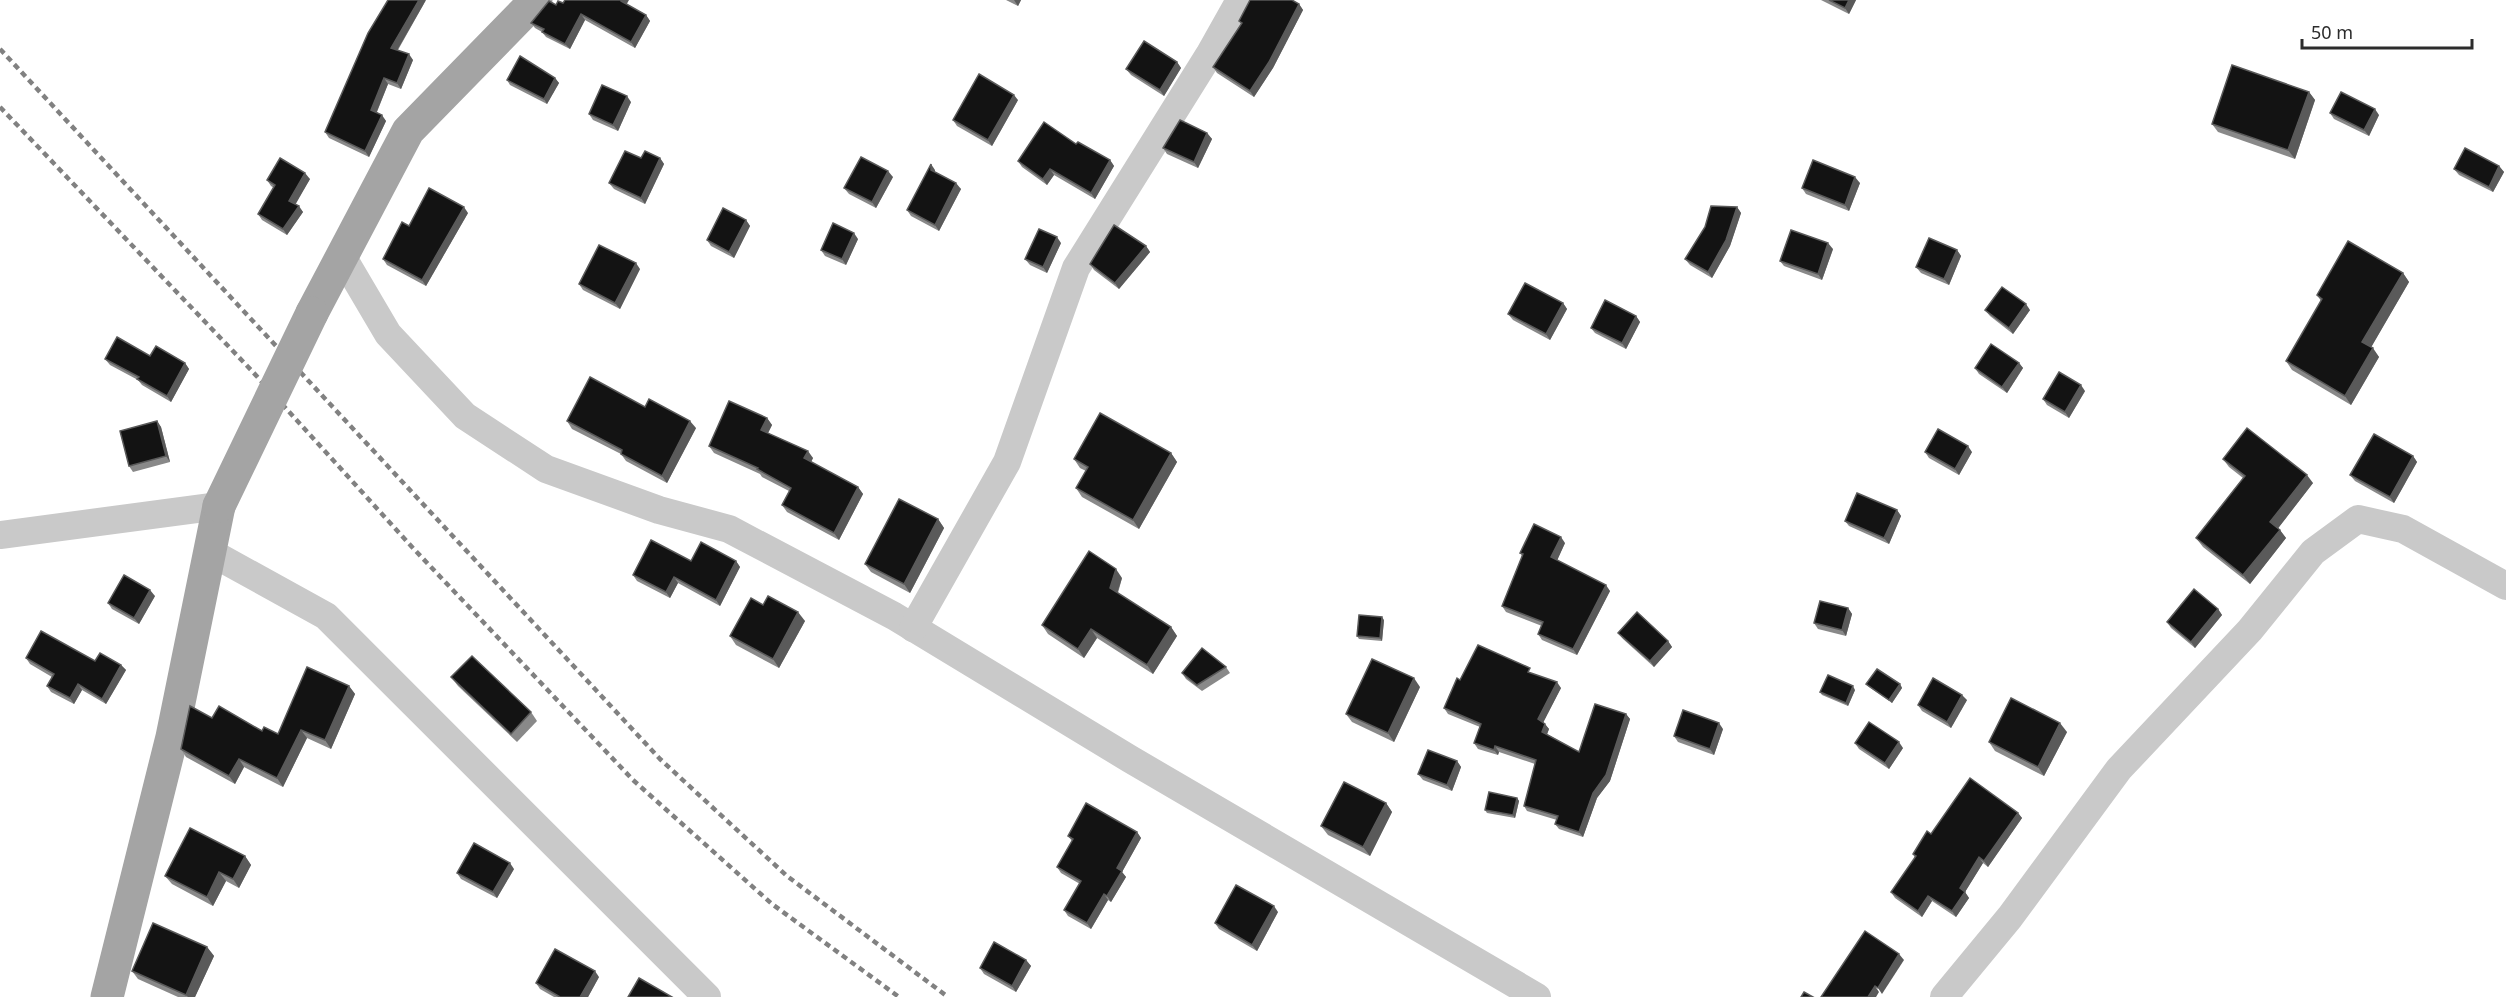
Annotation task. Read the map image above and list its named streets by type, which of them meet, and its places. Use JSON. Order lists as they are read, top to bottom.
{
  "scale_bar": "50 m"
}
